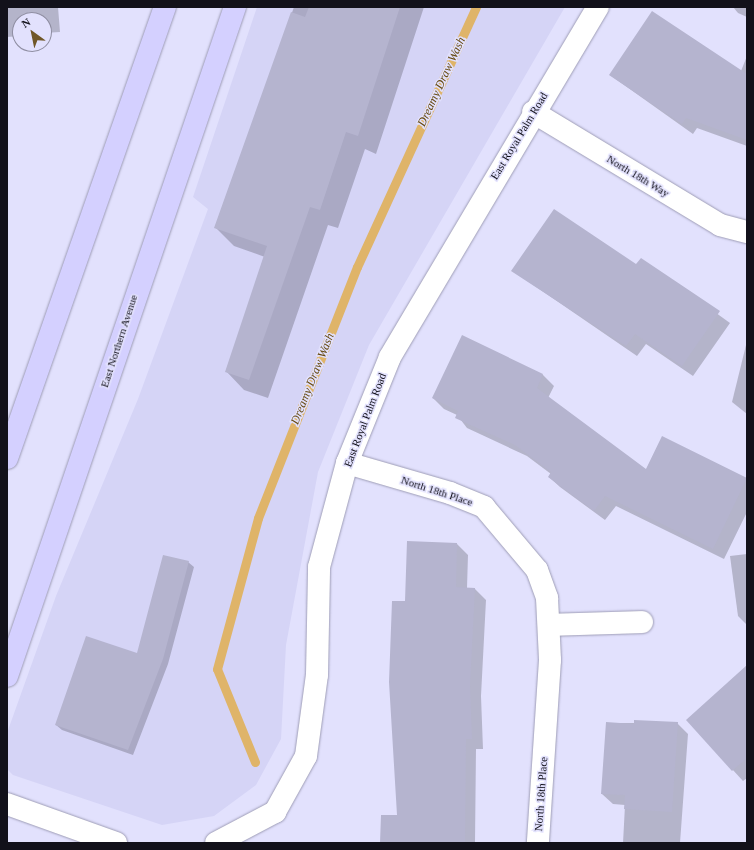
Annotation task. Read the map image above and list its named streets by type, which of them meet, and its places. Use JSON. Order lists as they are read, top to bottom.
{
  "streets": {
    "main road": ["East Northern Avenue"],
    "street": ["East Royal Palm Road", "North 18th Way", "North 18th Place"]
  },
  "crossings": [
    ["East Royal Palm Road", "North 18th Way"],
    ["East Royal Palm Road", "North 18th Place"]
  ],
  "water": ["Dreamy Draw Wash"],
  "north": "top left"
}
